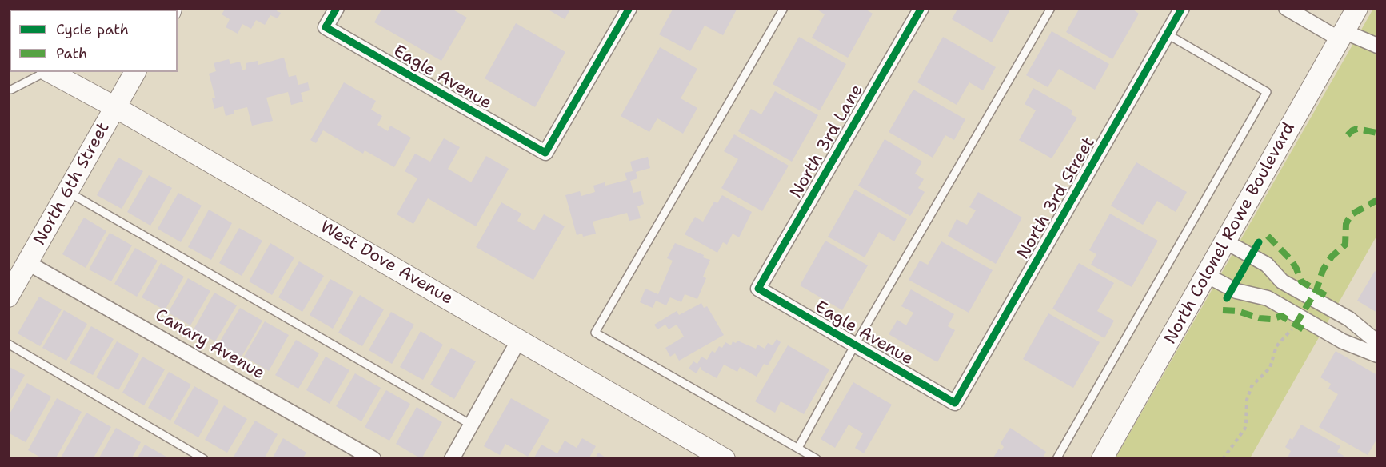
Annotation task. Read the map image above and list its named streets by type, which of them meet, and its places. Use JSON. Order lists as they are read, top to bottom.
{
  "streets": {
    "main road": ["North 6th Street", "North Colonel Rowe Boulevard", "West Dove Avenue"],
    "street": [
      "Eagle Avenue",
      "North 3rd Lane",
      "North 3rd Street",
      "Canary Avenue"
    ]
  },
  "crossings": [
    ["Eagle Avenue", "North 3rd Lane"],
    ["Eagle Avenue", "North 3rd Street"],
    ["North 6th Street", "West Dove Avenue"],
    ["North 6th Street", "Canary Avenue"]
  ],
  "legend": ["Cycle path", "Path"]
}
